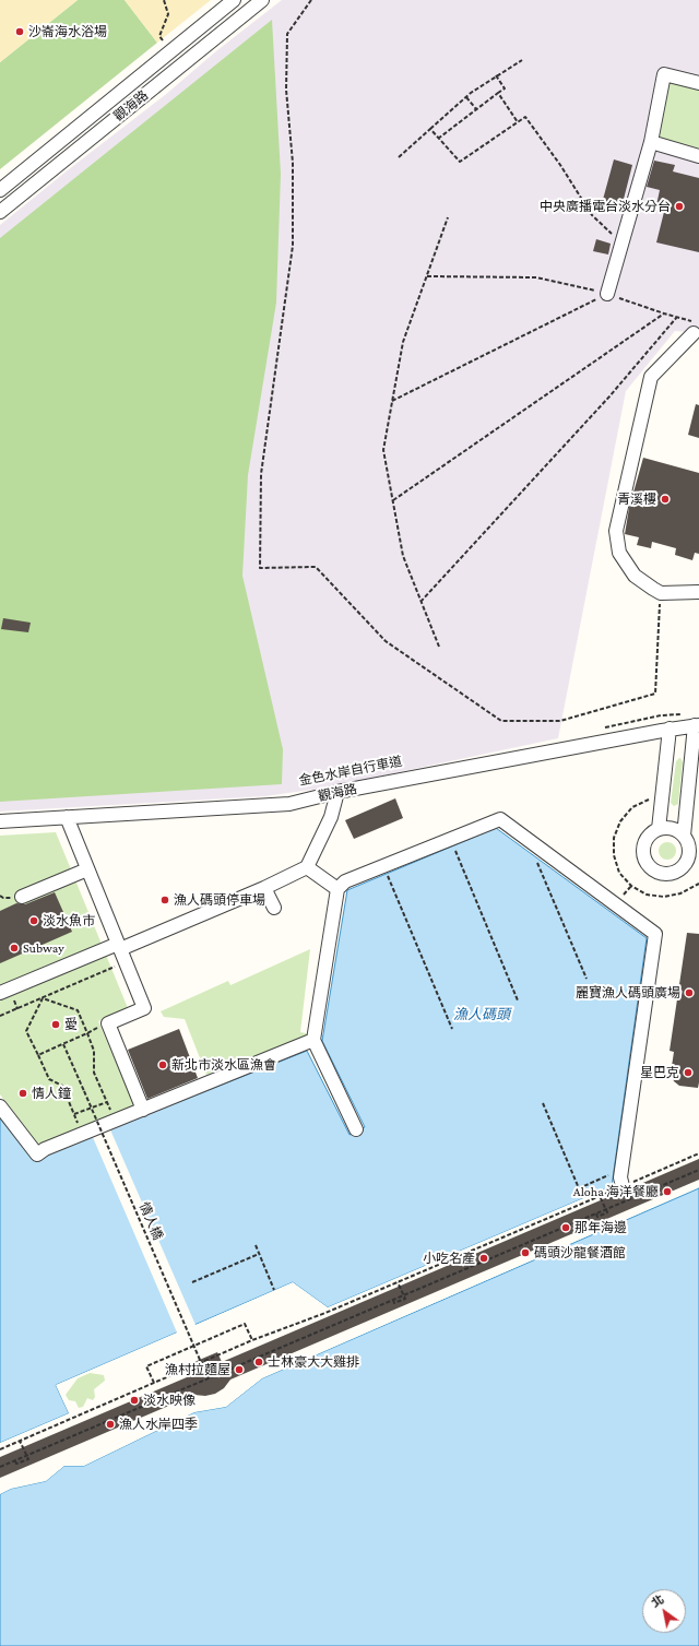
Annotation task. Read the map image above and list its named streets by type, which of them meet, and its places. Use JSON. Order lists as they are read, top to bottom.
{
  "streets": {
    "street": ["觀海路"],
    "path": ["情人橋"]
  },
  "water": ["漁人碼頭"],
  "places": [
    "沙崙海水浴場",
    "中央廣播電台淡水分台",
    "青溪樓",
    "漁人碼頭停車場",
    "淡水魚市",
    "Subway",
    "麗寶漁人碼頭廣場",
    "愛",
    "新北市淡水區漁會",
    "星巴克",
    "情人鐘",
    "Aloha 海洋餐廳",
    "那年海邊",
    "碼頭沙龍餐酒館",
    "小吃名產",
    "士林豪大大雞排",
    "漁村拉麵屋",
    "淡水映像",
    "漁人水岸四季"
  ],
  "north": "top left"
}
